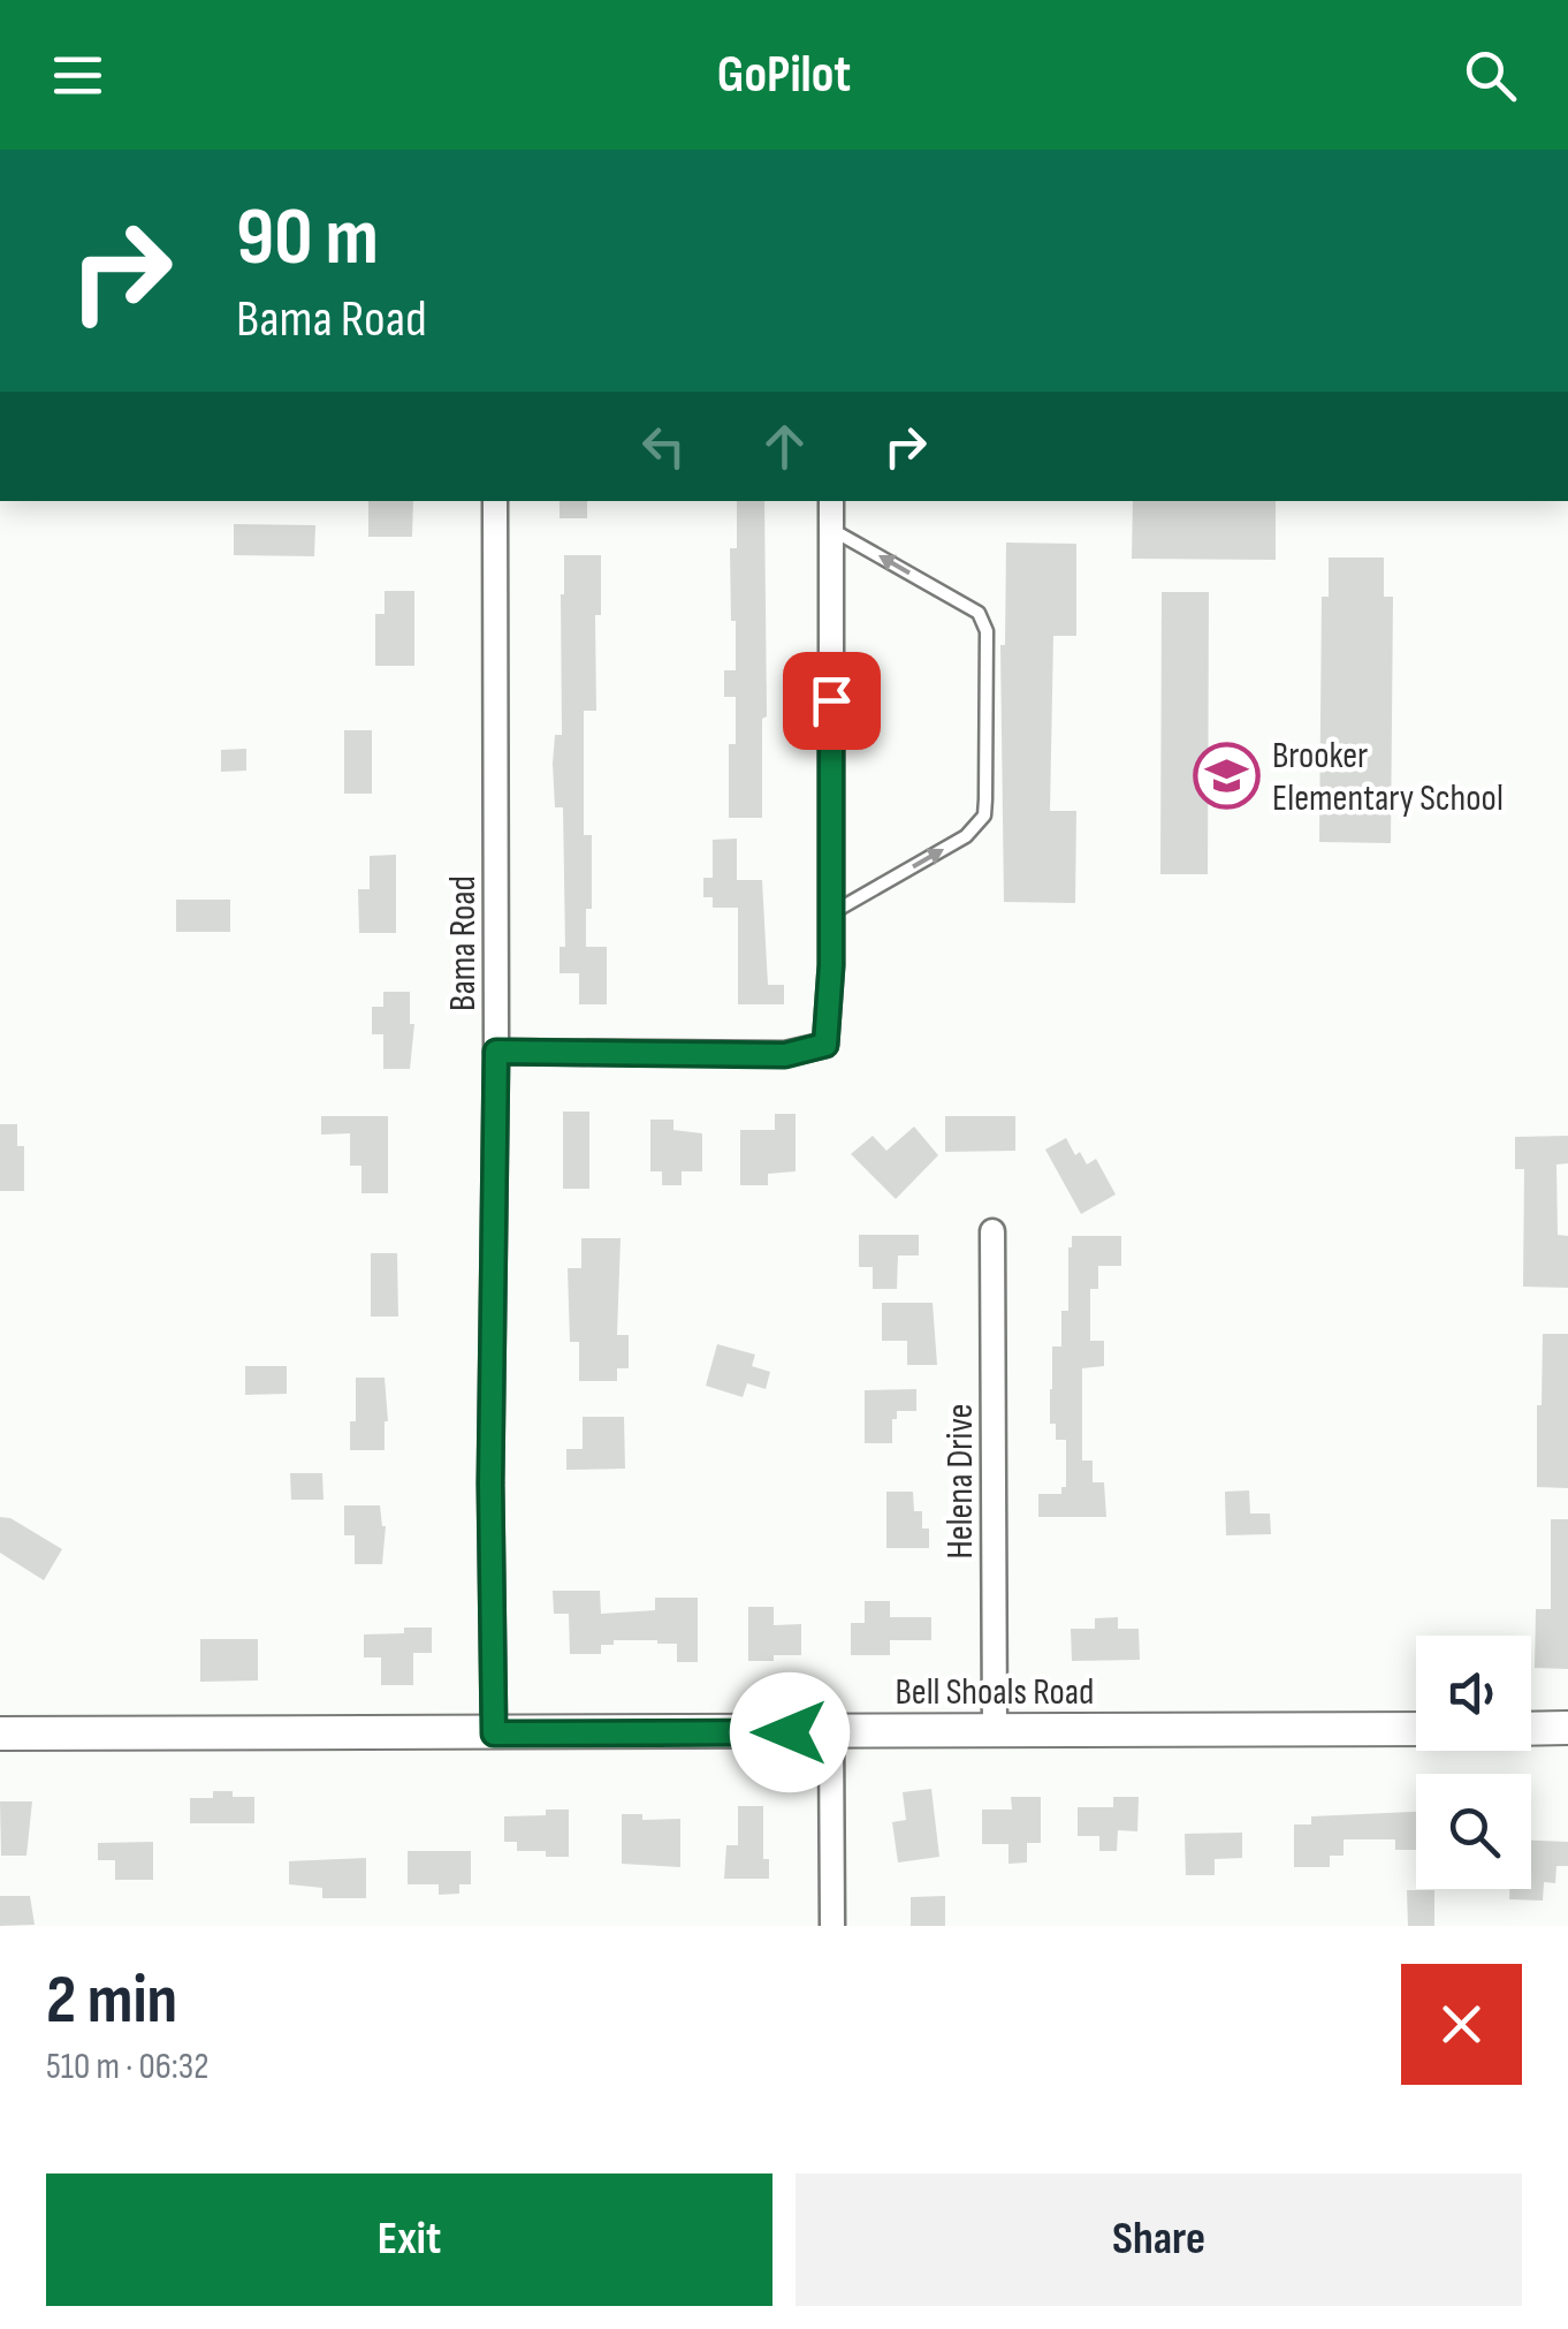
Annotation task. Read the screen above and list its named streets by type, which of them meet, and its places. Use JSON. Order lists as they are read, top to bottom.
{
  "streets": {
    "main road": ["Bell Shoals Road"],
    "street": ["Bama Road", "Helena Drive"]
  },
  "crossings": [
    ["Bama Road", "Bell Shoals Road"],
    ["Helena Drive", "Bell Shoals Road"]
  ],
  "places": {
    "school or university": ["Brooker Elementary School"]
  },
  "page": {
    "header": "GoPilot",
    "turn": ["90 m", "Bama Road"],
    "heading": ["2 min", "510 m · 06:32"],
    "buttons": ["Exit", "Share"]
  }
}
